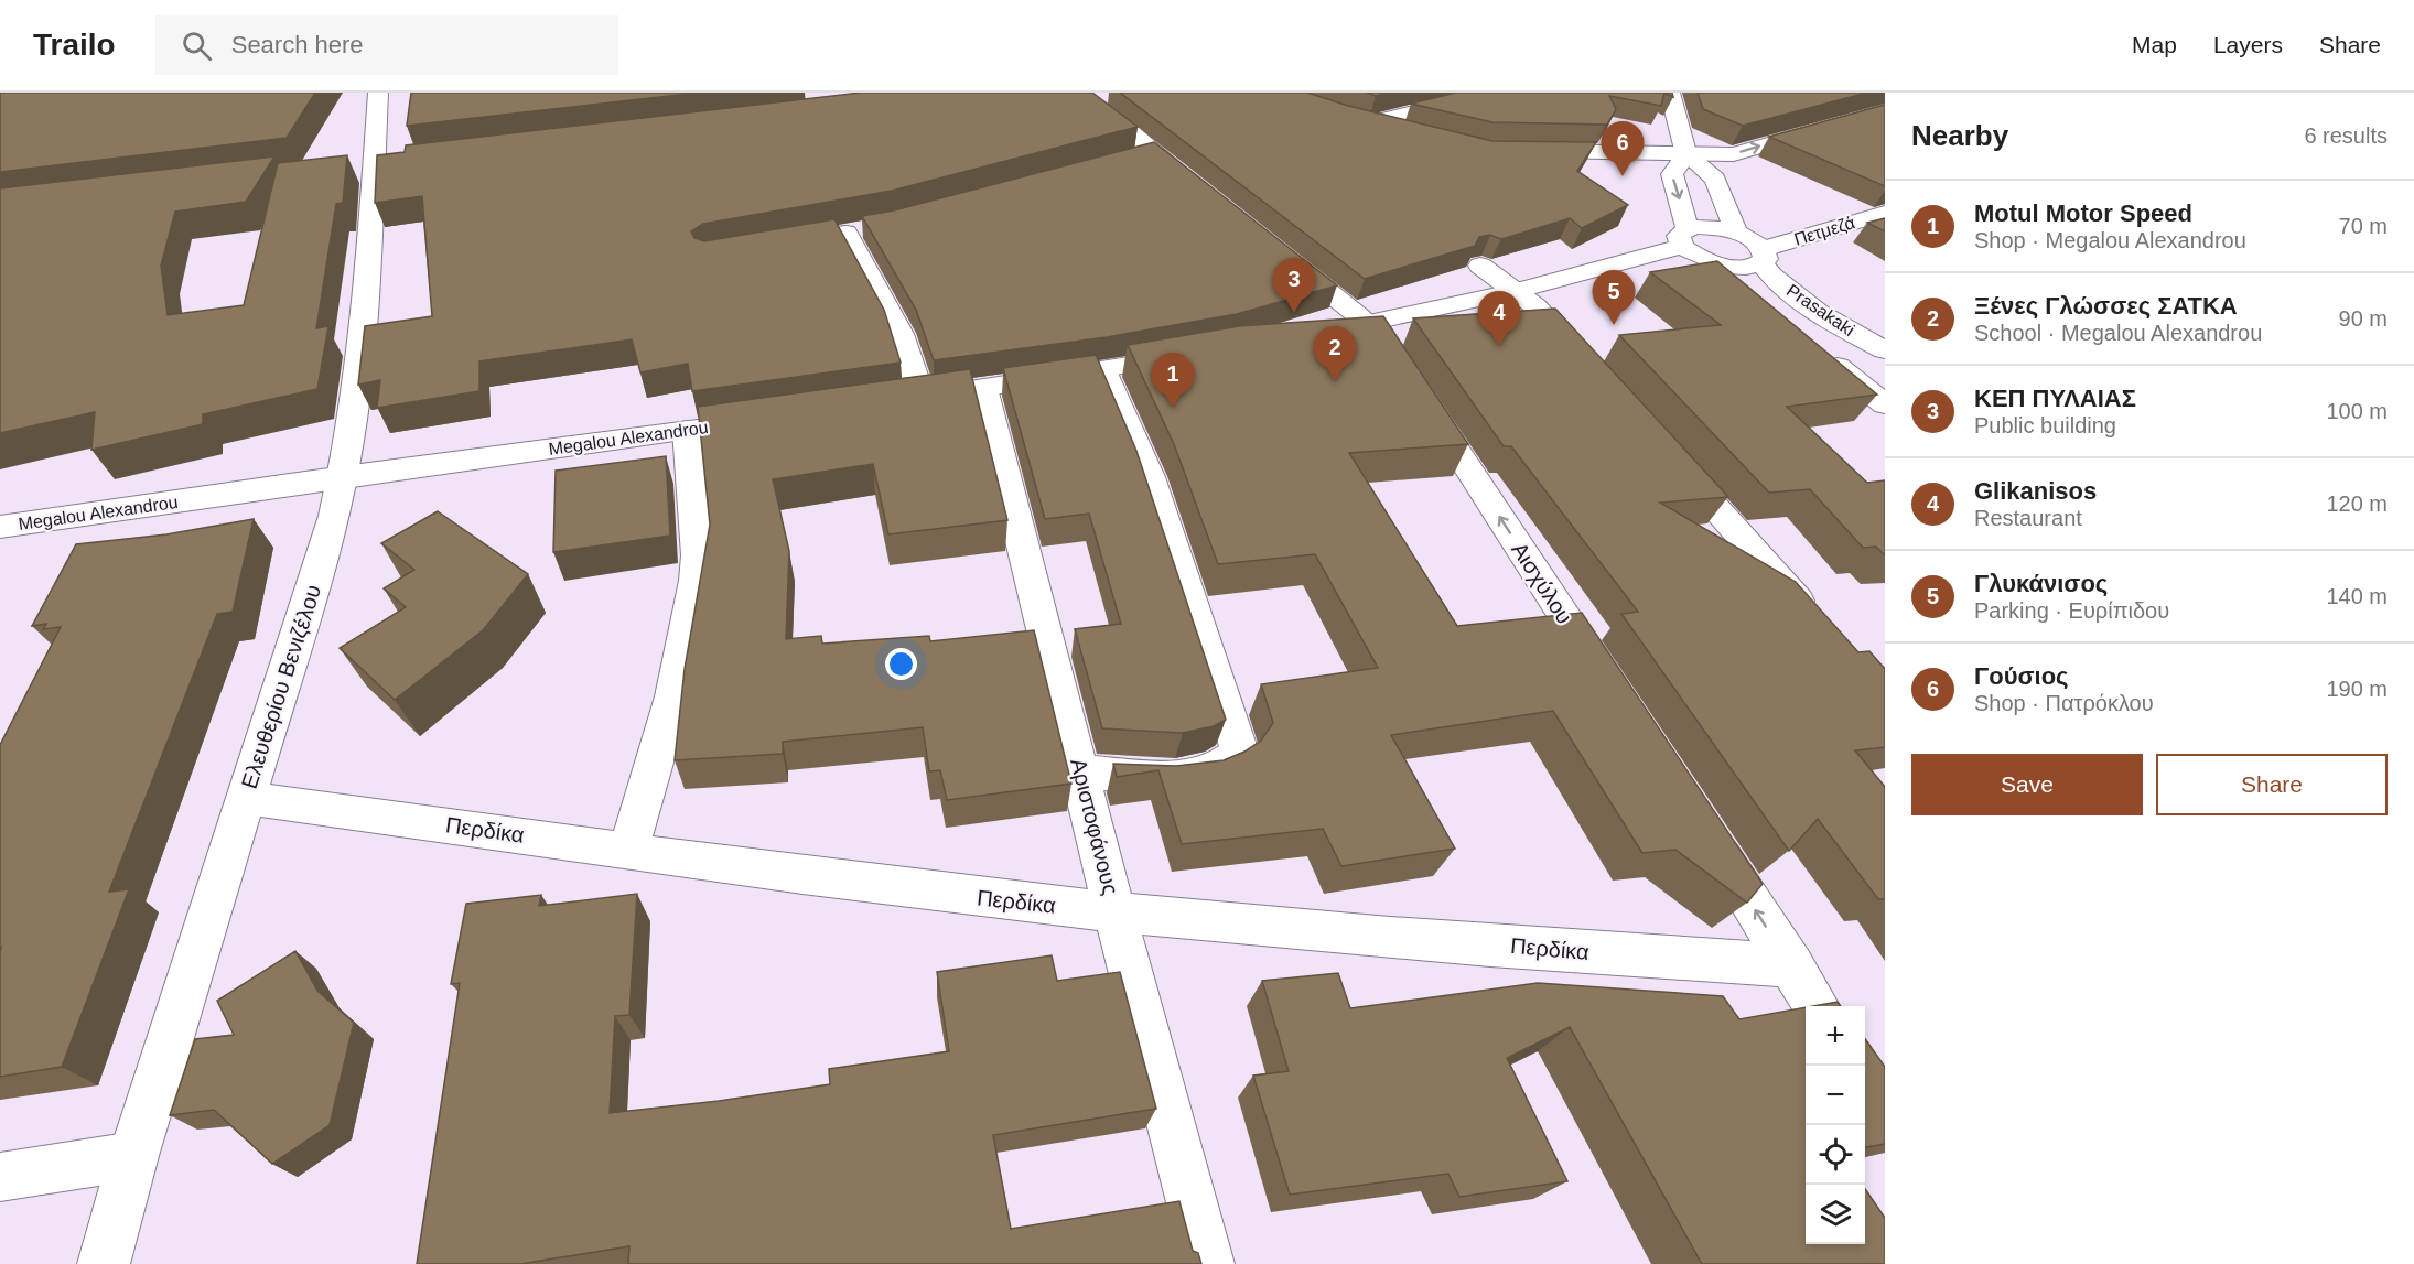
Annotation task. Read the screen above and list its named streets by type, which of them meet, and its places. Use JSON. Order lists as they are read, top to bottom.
{
  "streets": {
    "street": [
      "Πετμεζά",
      "Prasakaki",
      "Megalou Alexandrou",
      "Αισχύλου",
      "Ελευθερίου Βενιζέλου",
      "Αριστοφάνους",
      "Περδίκα"
    ]
  },
  "crossings": [
    ["Πετμεζά", "Prasakaki"],
    ["Megalou Alexandrou", "Ελευθερίου Βενιζέλου"],
    ["Ελευθερίου Βενιζέλου", "Περδίκα"],
    ["Αριστοφάνους", "Περδίκα"]
  ],
  "page": {
    "header": "Trailo",
    "search": "Search here",
    "nav": ["Map", "Layers", "Share"],
    "heading": ["Nearby", "6 results"],
    "pins": [
      "6",
      "3",
      "5",
      "4",
      "2",
      "1"
    ],
    "list": [
      {
        "mark": "1",
        "name": "Motul Motor Speed",
        "note": "Shop · Megalou Alexandrou",
        "value": "70 m"
      },
      {
        "mark": "2",
        "name": "Ξένες Γλώσσες ΣΑΤΚΑ",
        "note": "School · Megalou Alexandrou",
        "value": "90 m"
      },
      {
        "mark": "3",
        "name": "ΚΕΠ ΠΥΛΑΙΑΣ",
        "note": "Public building",
        "value": "100 m"
      },
      {
        "mark": "4",
        "name": "Glikanisos",
        "note": "Restaurant",
        "value": "120 m"
      },
      {
        "mark": "5",
        "name": "Γλυκάνισος",
        "note": "Parking · Ευρίπιδου",
        "value": "140 m"
      },
      {
        "mark": "6",
        "name": "Γούσιος",
        "note": "Shop · Πατρόκλου",
        "value": "190 m"
      }
    ],
    "buttons": ["Save", "Share"],
    "map_buttons": ["+", "−"]
  }
}
